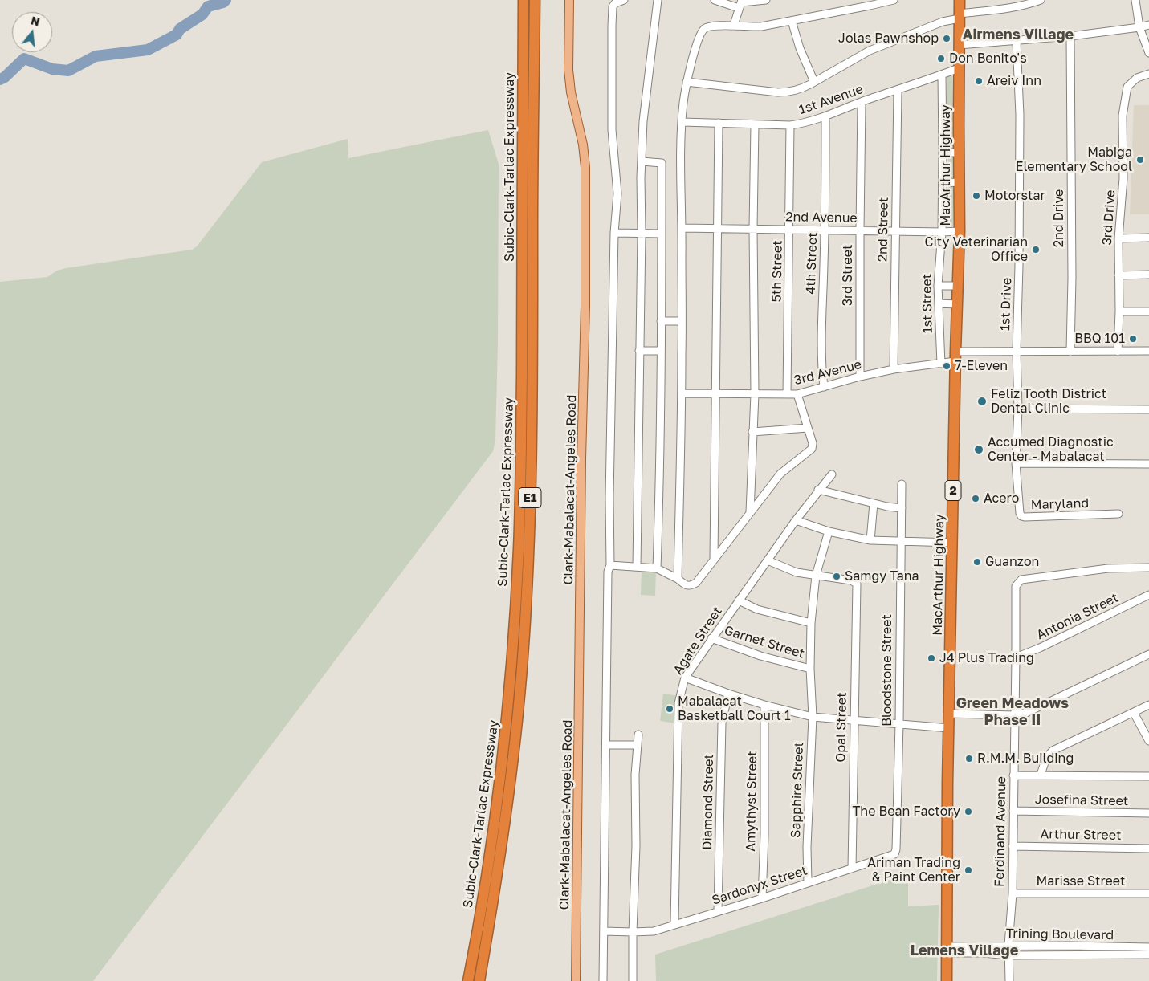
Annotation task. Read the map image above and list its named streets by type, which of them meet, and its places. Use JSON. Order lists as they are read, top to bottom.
{
  "streets": {
    "highway": [
      "MacArthur Highway",
      "Subic-Clark-Tarlac Expressway",
      "2",
      "E1"
    ],
    "main road": ["Clark-Mabalacat-Angeles Road"],
    "street": [
      "1st Avenue",
      "2nd Avenue",
      "3rd Drive",
      "2nd Drive",
      "2nd Street",
      "4th Street",
      "5th Street",
      "3rd Street",
      "1st Street",
      "1st Drive",
      "3rd Avenue",
      "Maryland",
      "Antonia Street",
      "Agate Street",
      "Garnet Street",
      "Bloodstone Street",
      "Opal Street",
      "Sapphire Street",
      "Josefina Street",
      "Amythyst Street",
      "Diamond Street",
      "Ferdinand Avenue",
      "Arthur Street",
      "Marisse Street",
      "Sardonyx Street",
      "Trining Boulevard"
    ]
  },
  "crossings": [
    ["1st Avenue", "MacArthur Highway"],
    ["1st Avenue", "2nd Street"],
    ["1st Avenue", "4th Street"],
    ["1st Avenue", "5th Street"],
    ["1st Avenue", "3rd Street"],
    ["1st Avenue", "1st Street"],
    ["MacArthur Highway", "2nd Avenue"],
    ["MacArthur Highway", "3rd Avenue"],
    ["MacArthur Highway", "Trining Boulevard"],
    ["2nd Avenue", "2nd Street"],
    ["2nd Avenue", "4th Street"],
    ["2nd Avenue", "5th Street"],
    ["2nd Avenue", "3rd Street"],
    ["2nd Avenue", "1st Street"],
    ["3rd Drive", "3rd Avenue"],
    ["2nd Drive", "3rd Avenue"],
    ["2nd Street", "3rd Avenue"],
    ["4th Street", "3rd Avenue"],
    ["5th Street", "3rd Avenue"],
    ["3rd Street", "3rd Avenue"],
    ["1st Street", "3rd Avenue"],
    ["1st Drive", "3rd Avenue"],
    ["1st Drive", "Maryland"],
    ["3rd Avenue", "Maryland"],
    ["Antonia Street", "Ferdinand Avenue"],
    ["Agate Street", "Garnet Street"],
    ["Agate Street", "Sardonyx Street"],
    ["Garnet Street", "Sapphire Street"],
    ["Bloodstone Street", "Sardonyx Street"],
    ["Opal Street", "Sapphire Street"],
    ["Opal Street", "Sardonyx Street"],
    ["Sapphire Street", "Sardonyx Street"],
    ["Josefina Street", "Ferdinand Avenue"],
    ["Amythyst Street", "Sardonyx Street"],
    ["Diamond Street", "Sardonyx Street"],
    ["Ferdinand Avenue", "Arthur Street"],
    ["Ferdinand Avenue", "Marisse Street"],
    ["Ferdinand Avenue", "Trining Boulevard"]
  ],
  "districts": ["Airmens Village", "Green Meadows Phase II", "Lemens Village"],
  "places": [
    "Jolas Pawnshop",
    "Don Benito's",
    "Areiv Inn",
    "Mabiga Elementary School",
    "Motorstar",
    "City Veterinarian Office",
    "BBQ 101",
    "7-Eleven",
    "Feliz Tooth District Dental Clinic",
    "Accumed Diagnostic Center - Mabalacat",
    "Acero",
    "Guanzon",
    "Samgy Tana",
    "J4 Plus Trading",
    "Mabalacat Basketball Court 1",
    "R.M.M. Building",
    "The Bean Factory",
    "Ariman Trading & Paint Center"
  ],
  "north": "top"
}
